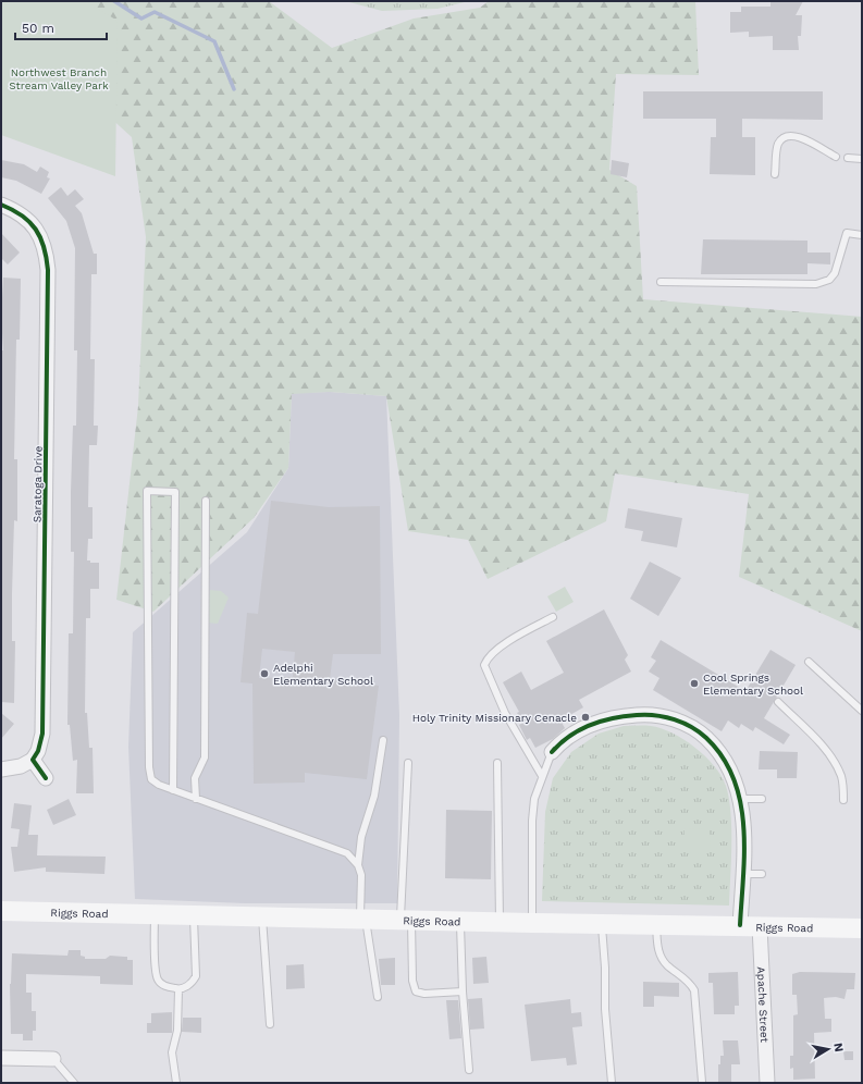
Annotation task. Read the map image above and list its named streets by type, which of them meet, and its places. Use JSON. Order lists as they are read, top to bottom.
{
  "streets": {
    "main road": ["Riggs Road"],
    "street": ["Saratoga Drive", "Apache Street"]
  },
  "crossings": [
    ["Riggs Road", "Apache Street"]
  ],
  "parks": ["Northwest Branch Stream Valley Park"],
  "places": ["Adelphi Elementary School", "Cool Springs Elementary School", "Holy Trinity Missionary Cenacle"],
  "scale_bar": "50 m",
  "north": "right"
}
